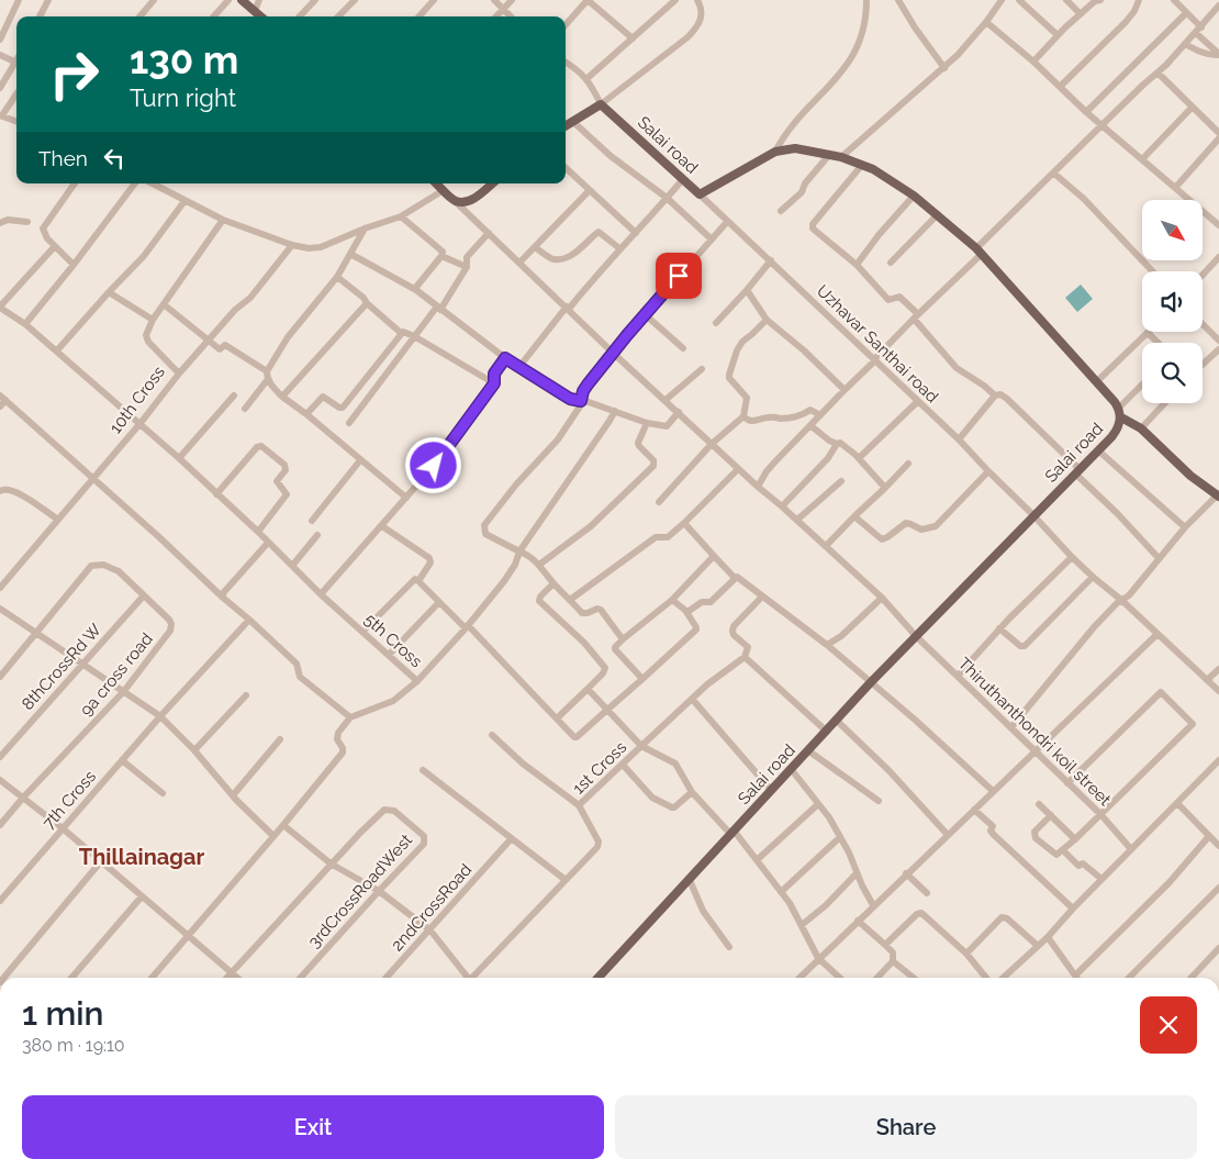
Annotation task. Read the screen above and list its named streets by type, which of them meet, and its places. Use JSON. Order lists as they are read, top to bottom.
{
  "streets": {
    "main road": ["Salai road"],
    "street": [
      "Uzhavar Santhai road",
      "10th Cross",
      "5th Cross",
      "8thCrossRd W",
      "9a cross road",
      "Thiruthanthondri koil street",
      "1st Cross",
      "7th Cross",
      "3rdCrossRoadWest",
      "2ndCrossRoad"
    ]
  },
  "crossings": [
    ["Salai road", "Uzhavar Santhai road"],
    ["Salai road", "Thiruthanthondri koil street"],
    ["10th Cross", "5th Cross"],
    ["8thCrossRd W", "9a cross road"]
  ],
  "districts": ["Thillainagar"],
  "north": "bottom right",
  "page": {
    "turn": ["130 m", "Turn right"],
    "then": "Then",
    "heading": ["1 min", "380 m · 19:10"],
    "buttons": ["Exit", "Share"]
  }
}
